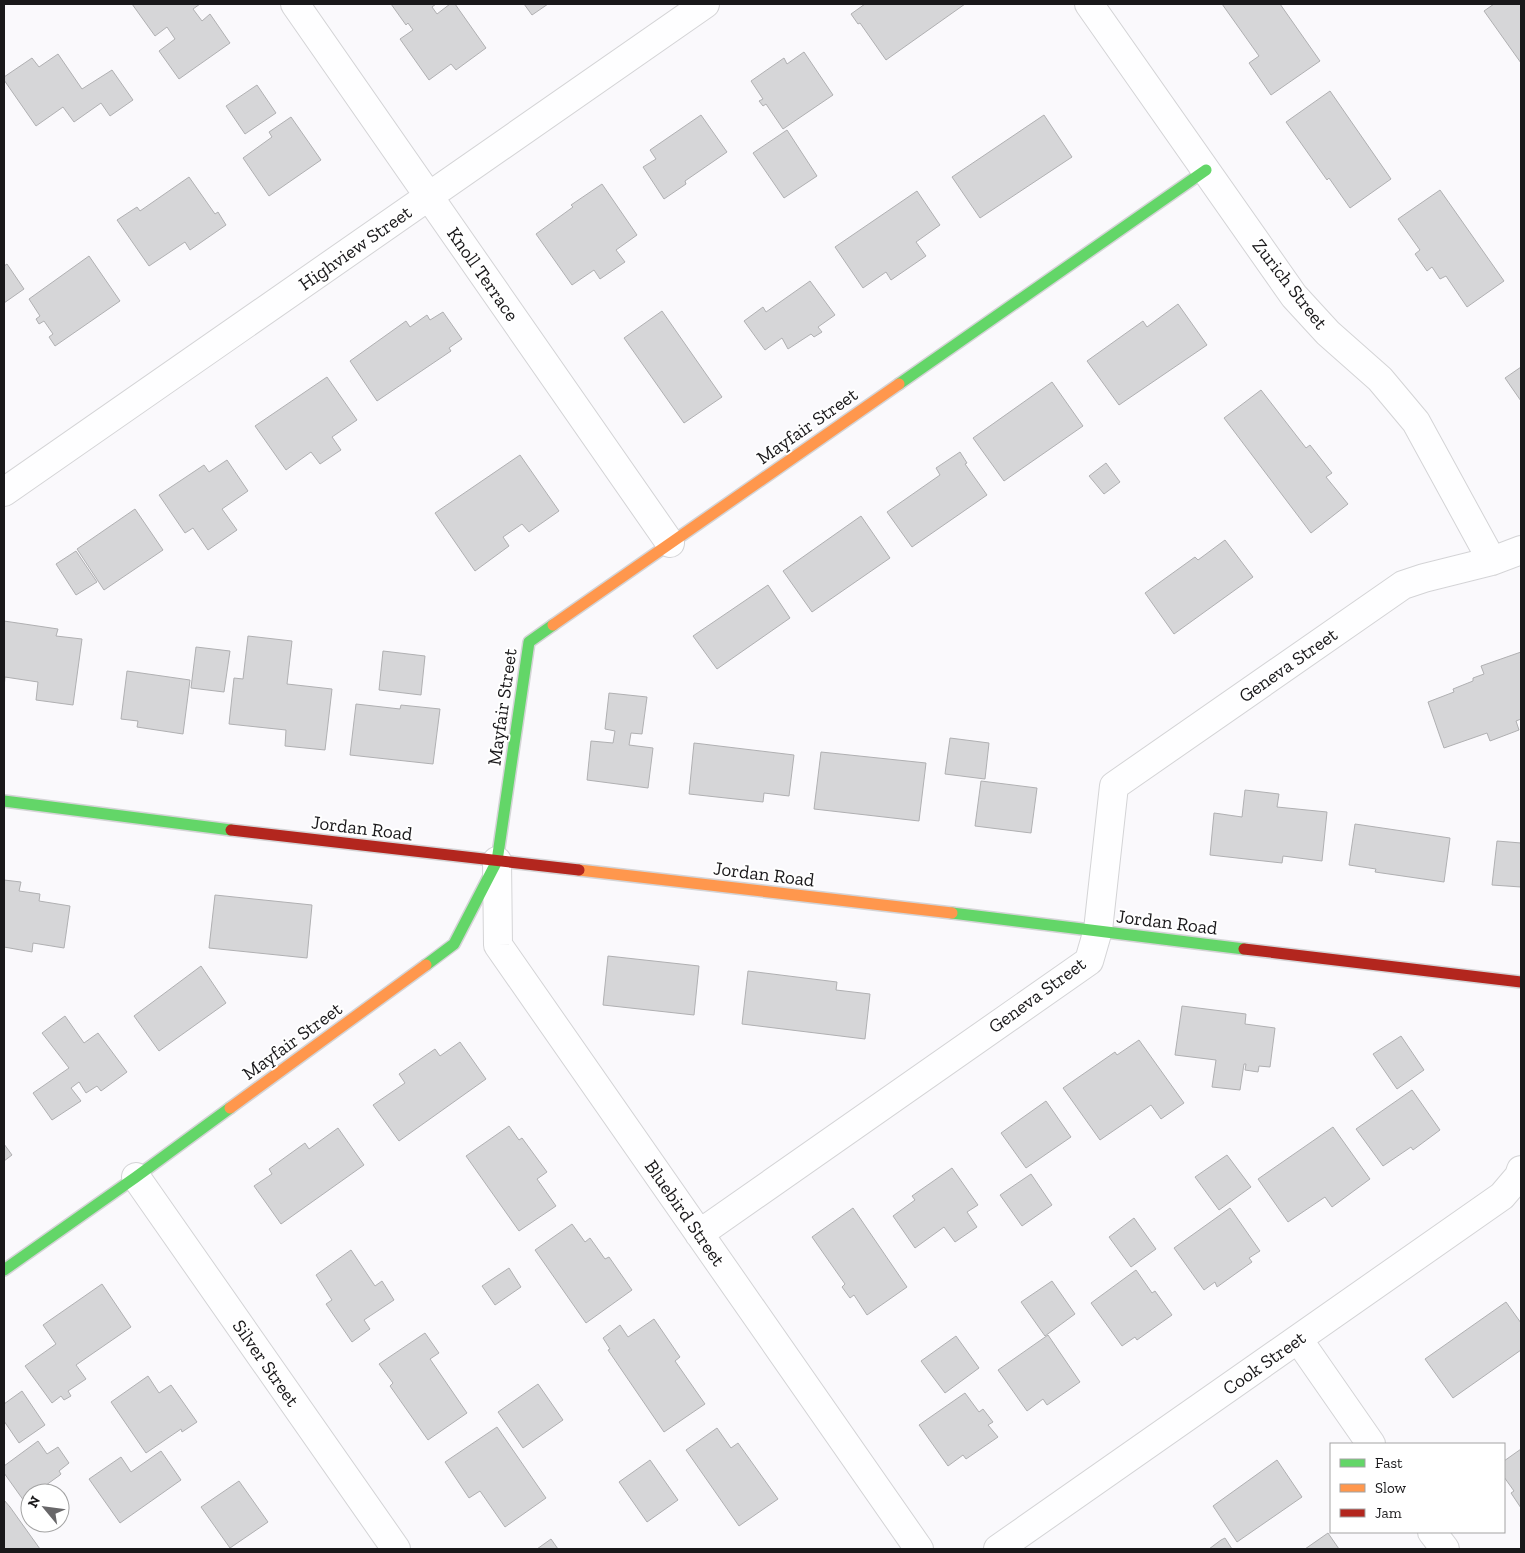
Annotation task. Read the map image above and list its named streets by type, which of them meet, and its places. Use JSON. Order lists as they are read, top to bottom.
{
  "streets": {
    "street": [
      "Highview Street",
      "Knoll Terrace",
      "Zurich Street",
      "Mayfair Street",
      "Geneva Street",
      "Jordan Road",
      "Bluebird Street",
      "Silver Street",
      "Cook Street"
    ]
  },
  "crossings": [
    ["Highview Street", "Knoll Terrace"],
    ["Knoll Terrace", "Mayfair Street"],
    ["Zurich Street", "Mayfair Street"],
    ["Zurich Street", "Geneva Street"],
    ["Mayfair Street", "Jordan Road"],
    ["Mayfair Street", "Bluebird Street"],
    ["Mayfair Street", "Silver Street"],
    ["Geneva Street", "Jordan Road"],
    ["Geneva Street", "Bluebird Street"],
    ["Jordan Road", "Bluebird Street"]
  ],
  "legend": ["Fast", "Slow", "Jam"],
  "north": "top left"
}
